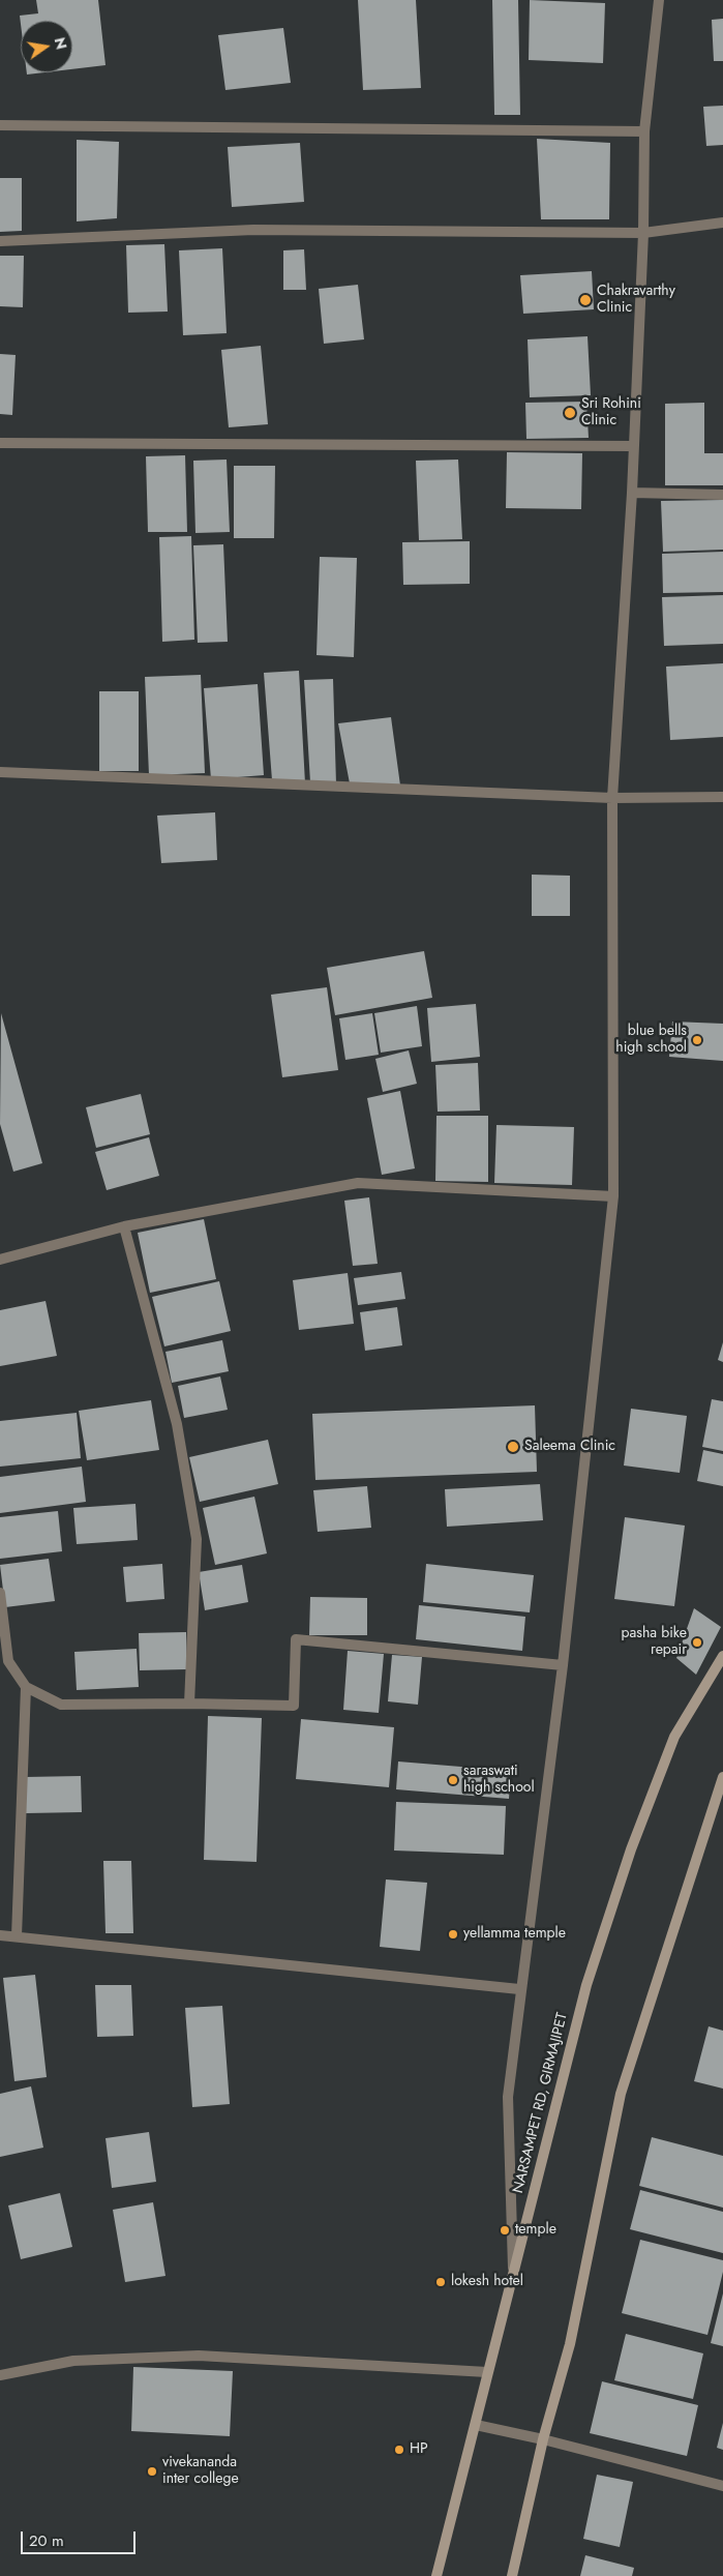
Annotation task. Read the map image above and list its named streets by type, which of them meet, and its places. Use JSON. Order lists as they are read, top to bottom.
{
  "streets": {
    "main road": ["NARSAMPET RD, GIRMAJIPET"]
  },
  "places": [
    "Chakravarthy Clinic",
    "Sri Rohini Clinic",
    "blue bells high school",
    "Saleema Clinic",
    "pasha bike repair",
    "saraswati high school",
    "yellamma temple",
    "temple",
    "lokesh hotel",
    "HP",
    "vivekananda inter college"
  ],
  "scale_bar": "20 m",
  "north": "right"
}
